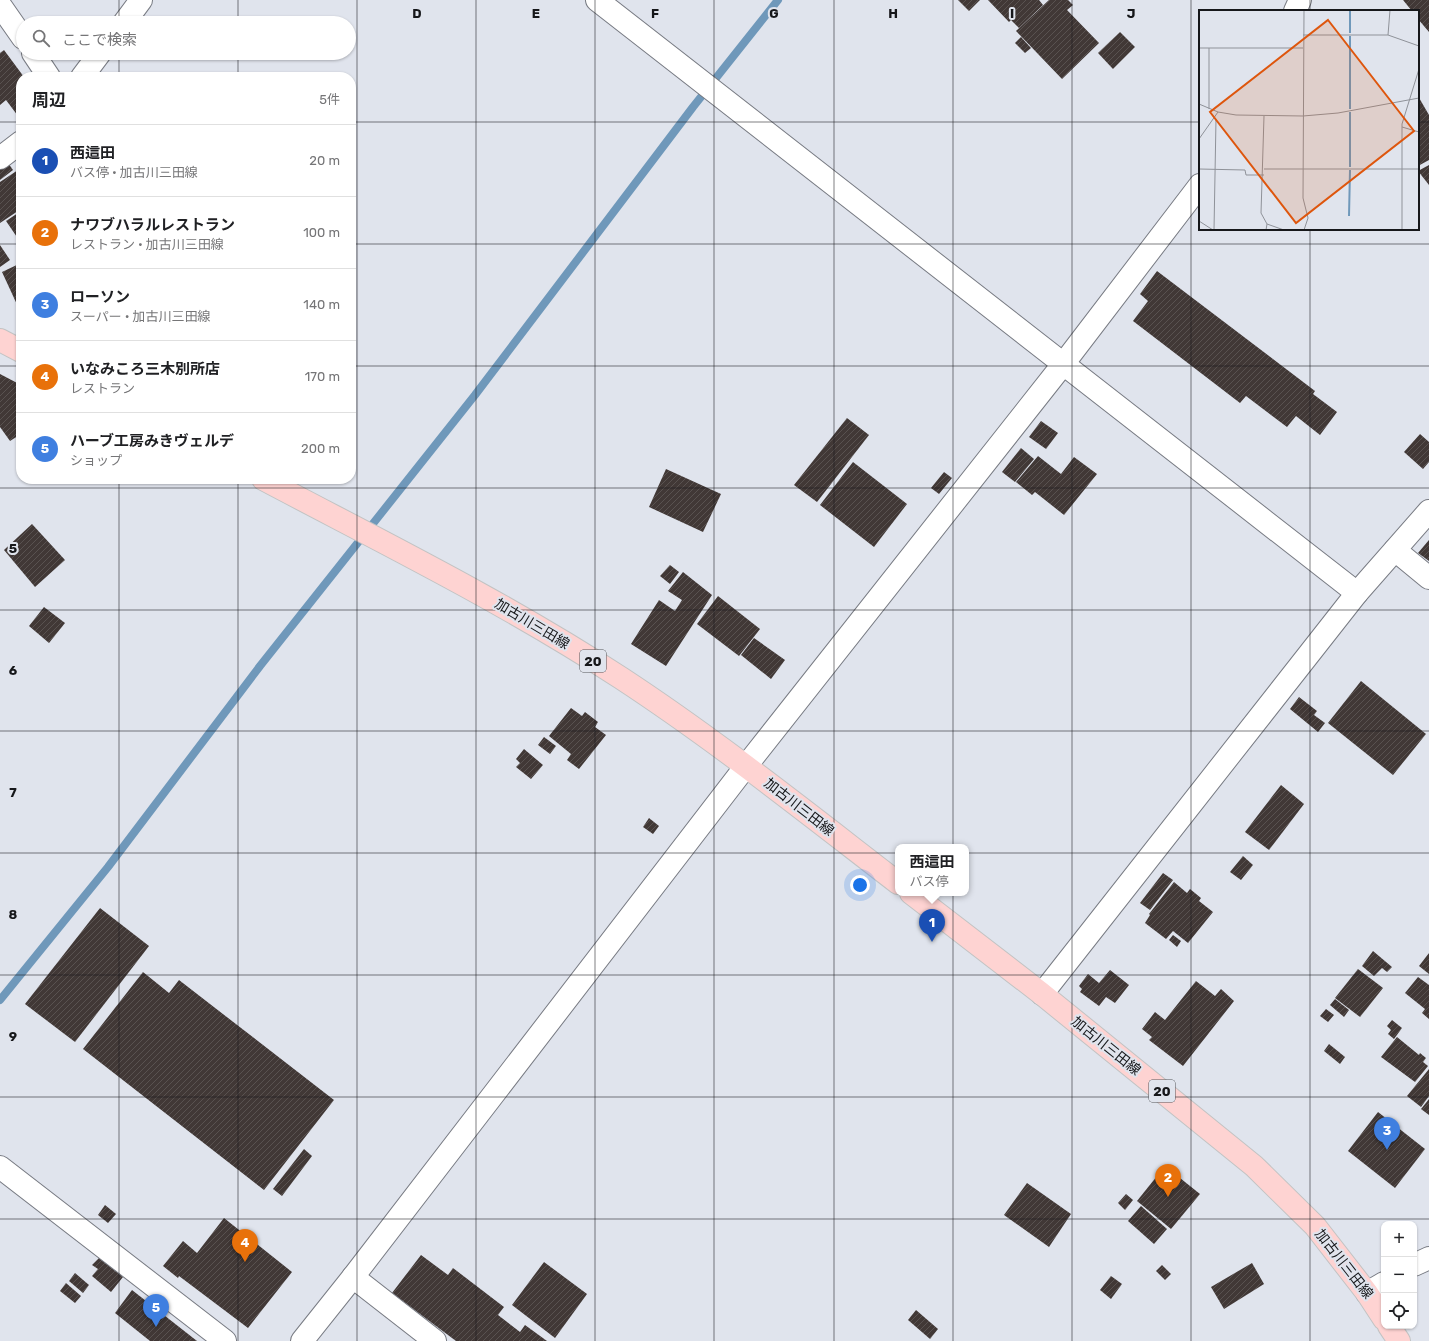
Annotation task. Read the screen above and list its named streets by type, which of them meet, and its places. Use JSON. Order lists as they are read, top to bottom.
{
  "streets": {
    "main road": ["加古川三田線", "20"]
  },
  "page": {
    "search": "ここで検索",
    "heading": ["周辺", "5件"],
    "list": [
      {
        "mark": "1",
        "name": "西這田",
        "note": "バス停 · 加古川三田線",
        "value": "20 m"
      },
      {
        "mark": "2",
        "name": "ナワブハラルレストラン",
        "note": "レストラン · 加古川三田線",
        "value": "100 m"
      },
      {
        "mark": "3",
        "name": "ローソン",
        "note": "スーパー · 加古川三田線",
        "value": "140 m"
      },
      {
        "mark": "4",
        "name": "いなみころ三木別所店",
        "note": "レストラン",
        "value": "170 m"
      },
      {
        "mark": "5",
        "name": "ハーブ工房みきヴェルデ",
        "note": "ショップ",
        "value": "200 m"
      }
    ],
    "popup": ["西這田", "バス停"],
    "pins": [
      "1",
      "3",
      "2",
      "4",
      "5"
    ],
    "map_buttons": ["+", "−"]
  },
  "grid": {
    "columns": [
      "D",
      "E",
      "F",
      "G",
      "H",
      "I",
      "J"
    ],
    "rows": [
      "5",
      "6",
      "7",
      "8",
      "9"
    ]
  }
}
